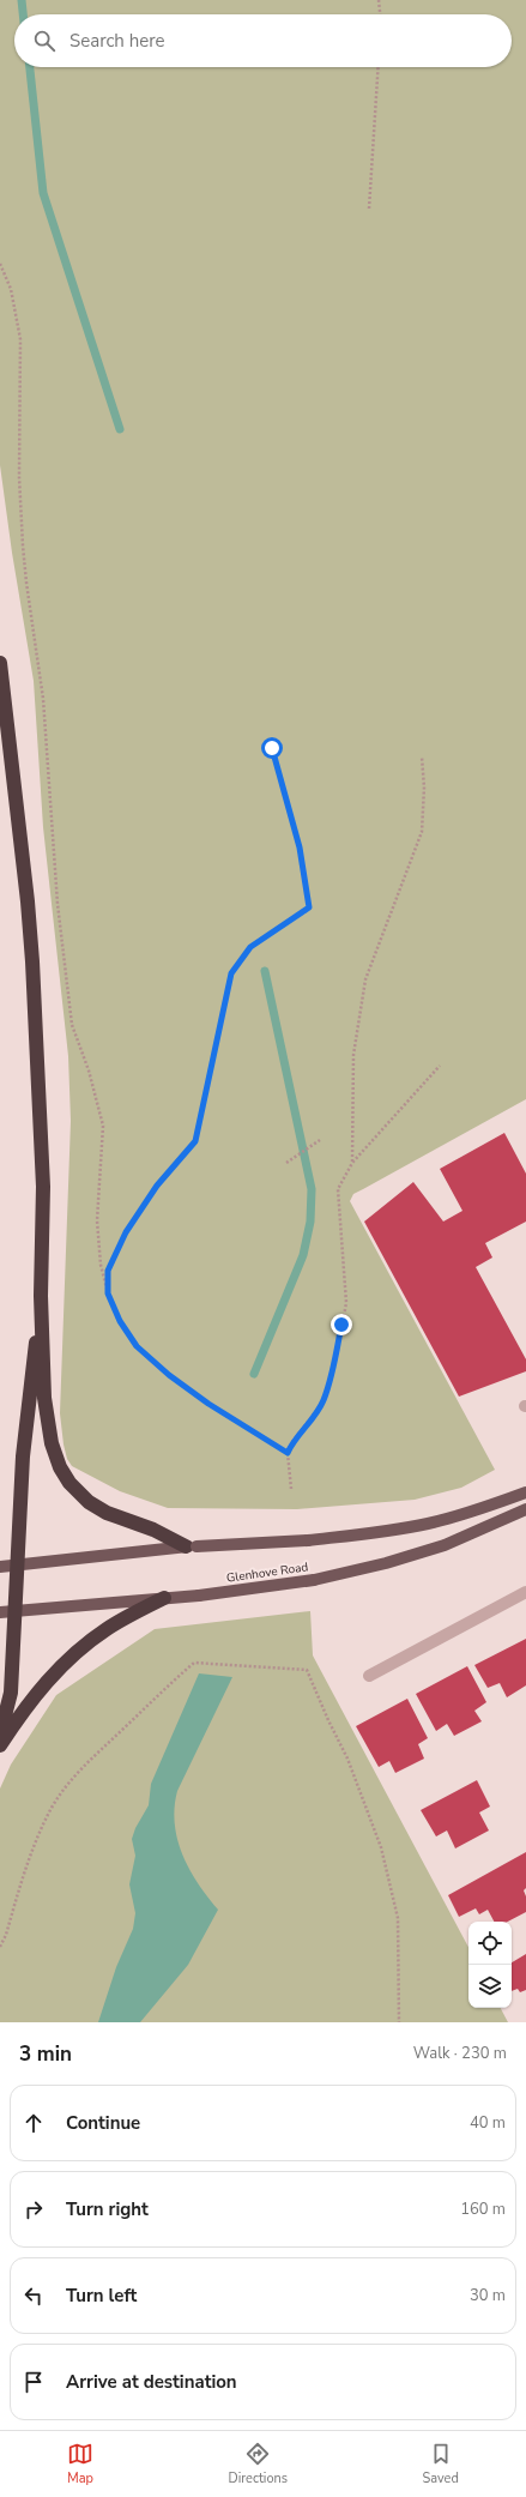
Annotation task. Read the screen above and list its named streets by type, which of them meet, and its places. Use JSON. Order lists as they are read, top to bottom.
{
  "streets": {
    "main road": ["Glenhove Road"]
  },
  "page": {
    "search": "Search here",
    "heading": ["3 min", "Walk · 230 m"],
    "list": [
      ["Continue", "40 m"],
      ["Turn right", "160 m"],
      ["Turn left", "30 m"],
      "Arrive at destination"
    ],
    "nav": ["Map", "Directions", "Saved"]
  }
}
